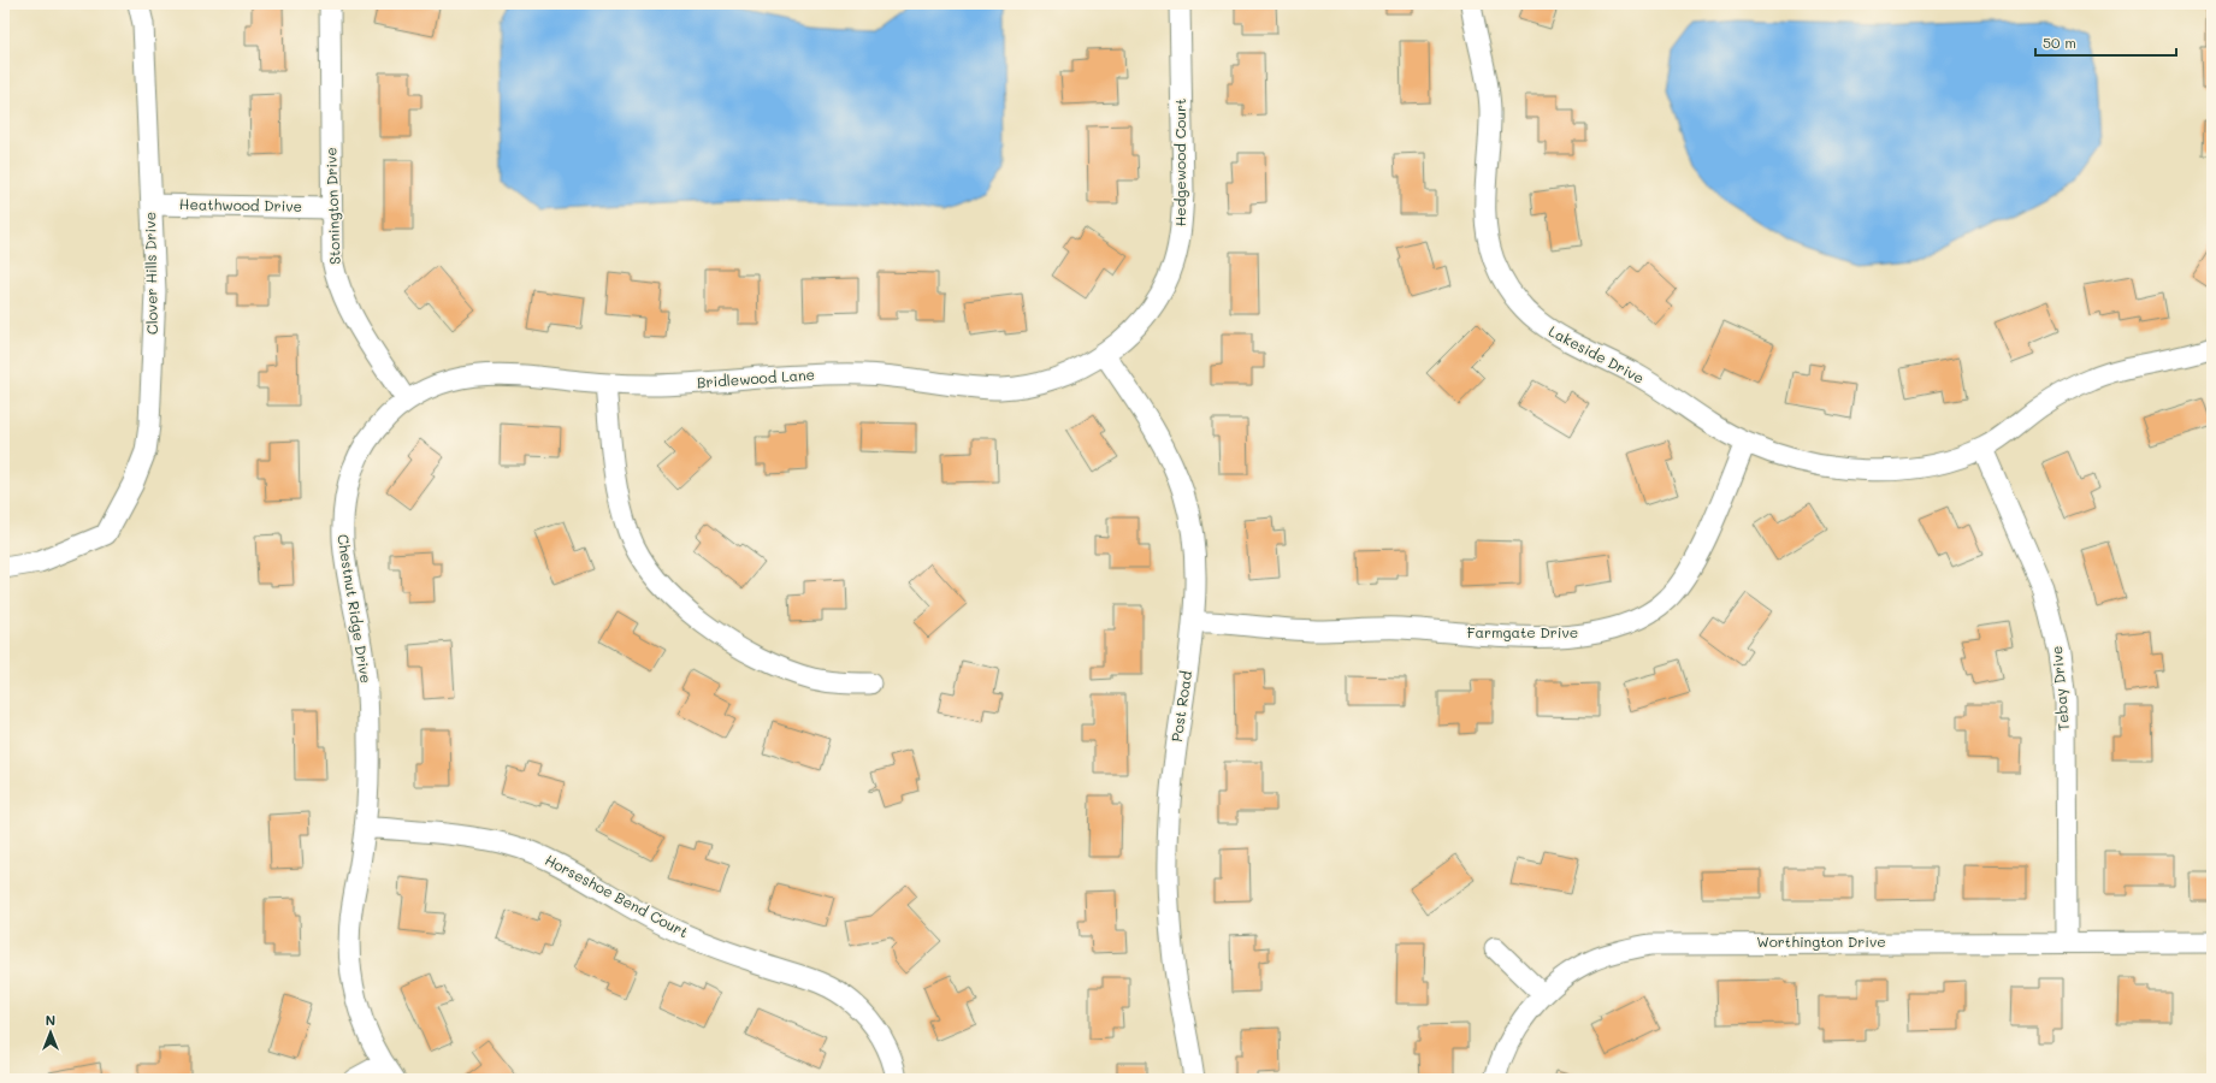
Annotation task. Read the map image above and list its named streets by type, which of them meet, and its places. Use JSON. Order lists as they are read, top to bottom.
{
  "streets": {
    "street": [
      "Hedgewood Court",
      "Heathwood Drive",
      "Stonington Drive",
      "Clover Hills Drive",
      "Lakeside Drive",
      "Bridlewood Lane",
      "Chestnut Ridge Drive",
      "Farmgate Drive",
      "Tebay Drive",
      "Post Road",
      "Horseshoe Bend Court",
      "Worthington Drive"
    ]
  },
  "crossings": [
    ["Hedgewood Court", "Bridlewood Lane"],
    ["Hedgewood Court", "Post Road"],
    ["Heathwood Drive", "Stonington Drive"],
    ["Heathwood Drive", "Clover Hills Drive"],
    ["Stonington Drive", "Bridlewood Lane"],
    ["Stonington Drive", "Chestnut Ridge Drive"],
    ["Lakeside Drive", "Farmgate Drive"],
    ["Lakeside Drive", "Tebay Drive"],
    ["Bridlewood Lane", "Chestnut Ridge Drive"],
    ["Bridlewood Lane", "Post Road"],
    ["Chestnut Ridge Drive", "Horseshoe Bend Court"],
    ["Farmgate Drive", "Post Road"],
    ["Tebay Drive", "Worthington Drive"]
  ],
  "scale_bar": "50 m",
  "north": "top"
}
